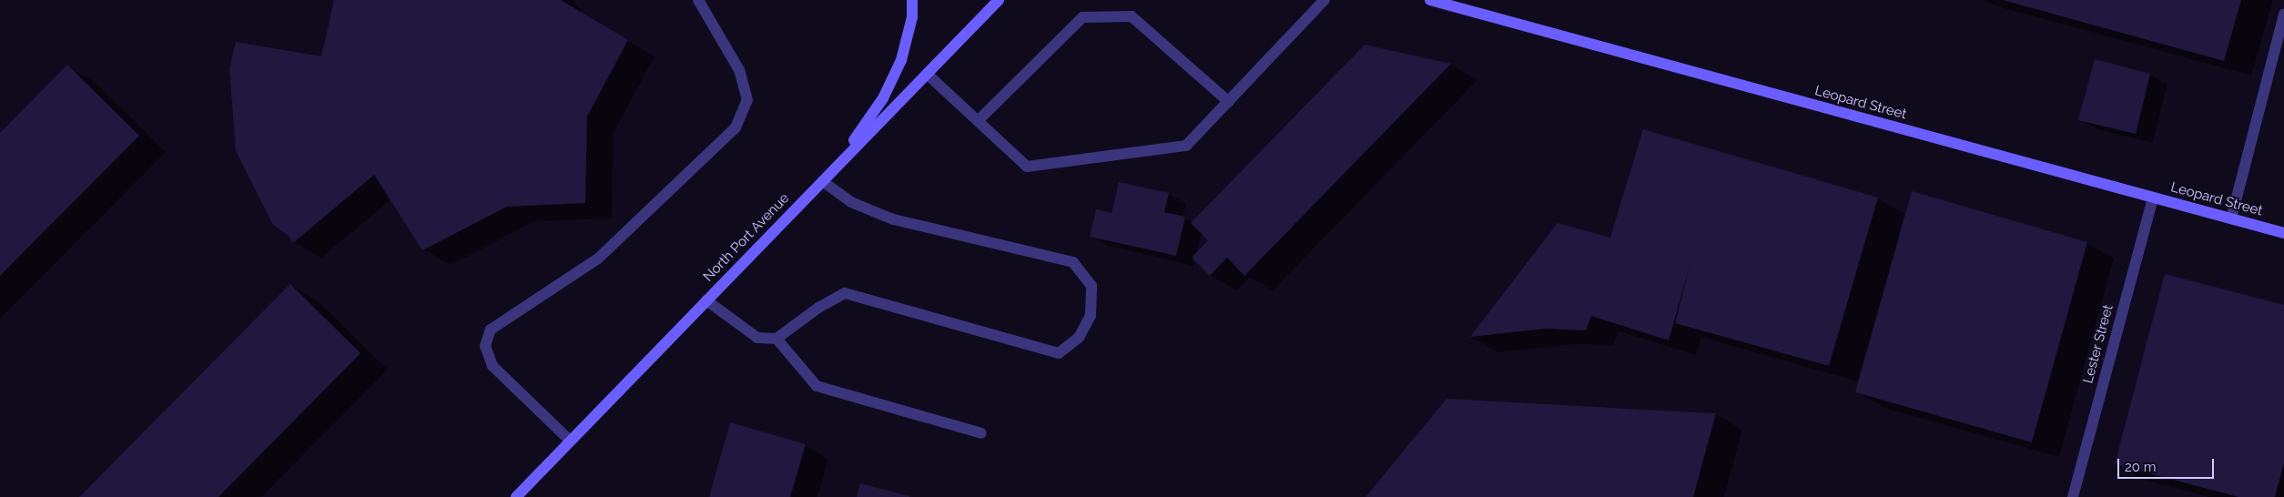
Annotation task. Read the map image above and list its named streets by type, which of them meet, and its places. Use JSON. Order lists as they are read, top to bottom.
{
  "streets": {
    "main road": ["Leopard Street", "North Port Avenue"],
    "street": ["Lester Street"]
  },
  "crossings": [
    ["Leopard Street", "Lester Street"]
  ],
  "scale_bar": "20 m"
}
